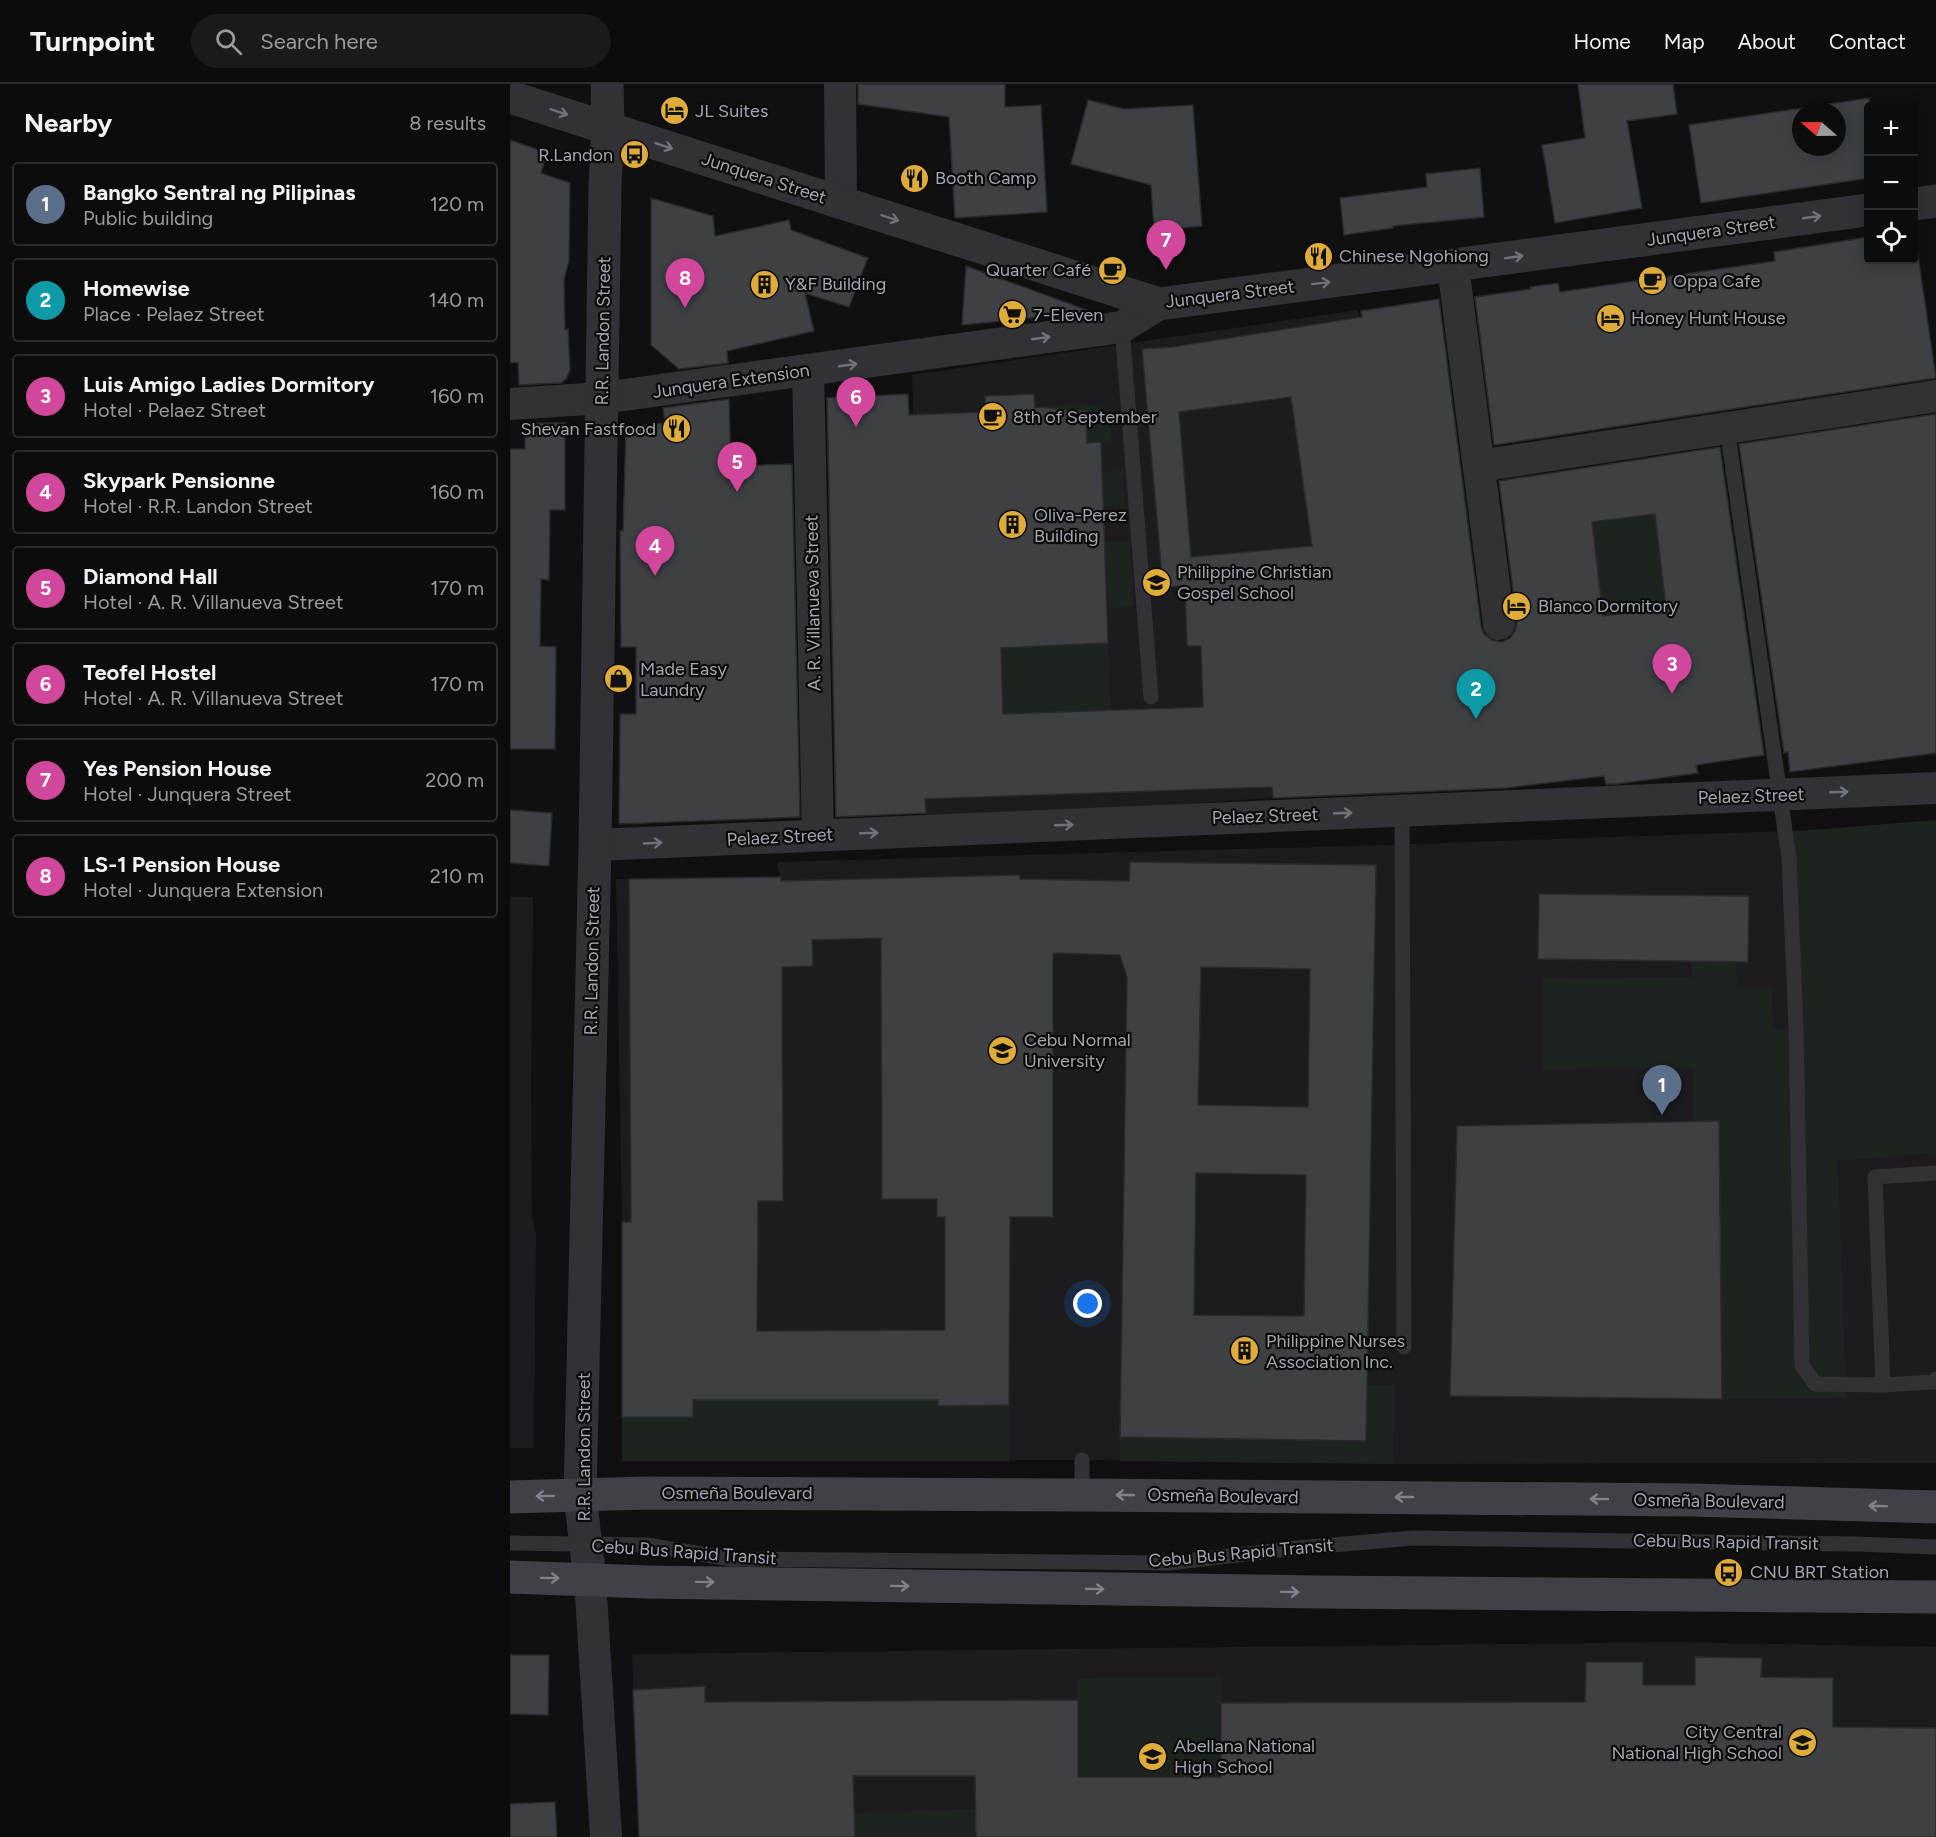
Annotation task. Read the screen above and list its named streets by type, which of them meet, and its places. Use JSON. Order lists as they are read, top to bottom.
{
  "streets": {
    "main road": ["Osmeña Boulevard"],
    "street": [
      "Junquera Street",
      "R.R. Landon Street",
      "Junquera Extension",
      "A. R. Villanueva Street",
      "Pelaez Street"
    ],
    "lane": ["Cebu Bus Rapid Transit"]
  },
  "crossings": [
    ["Junquera Street", "R.R. Landon Street"],
    ["Junquera Street", "Junquera Extension"],
    ["R.R. Landon Street", "Junquera Extension"],
    ["R.R. Landon Street", "Pelaez Street"],
    ["R.R. Landon Street", "Osmeña Boulevard"],
    ["R.R. Landon Street", "Cebu Bus Rapid Transit"],
    ["Junquera Extension", "A. R. Villanueva Street"],
    ["A. R. Villanueva Street", "Pelaez Street"]
  ],
  "one_way": ["Junquera Street", "Junquera Extension", "Pelaez Street"],
  "places": {
    "hotel": ["JL Suites", "Honey Hunt House", "Blanco Dormitory"],
    "bus stop": ["R.Landon", "CNU BRT Station"],
    "restaurant": ["Booth Camp", "Chinese Ngohiong", "Shevan Fastfood"],
    "cafe": ["Quarter Café", "Oppa Cafe", "8th of September"],
    "building": ["Y&F Building", "Oliva-Perez Building", "Philippine Nurses Association Inc."],
    "supermarket": ["7-Eleven"],
    "school or university": [
      "Philippine Christian Gospel School",
      "Cebu Normal University",
      "City Central National High School",
      "Abellana National High School"
    ],
    "shop": ["Made Easy Laundry"]
  },
  "north": "left",
  "page": {
    "header": "Turnpoint",
    "search": "Search here",
    "nav": [
      "Home",
      "Map",
      "About",
      "Contact"
    ],
    "heading": ["Nearby", "8 results"],
    "map_buttons": ["+", "−"],
    "list": [
      {
        "mark": "1",
        "name": "Bangko Sentral ng Pilipinas",
        "note": "Public building",
        "value": "120 m"
      },
      {
        "mark": "2",
        "name": "Homewise",
        "note": "Place · Pelaez Street",
        "value": "140 m"
      },
      {
        "mark": "3",
        "name": "Luis Amigo Ladies Dormitory",
        "note": "Hotel · Pelaez Street",
        "value": "160 m"
      },
      {
        "mark": "4",
        "name": "Skypark Pensionne",
        "note": "Hotel · R.R. Landon Street",
        "value": "160 m"
      },
      {
        "mark": "5",
        "name": "Diamond Hall",
        "note": "Hotel · A. R. Villanueva Street",
        "value": "170 m"
      },
      {
        "mark": "6",
        "name": "Teofel Hostel",
        "note": "Hotel · A. R. Villanueva Street",
        "value": "170 m"
      },
      {
        "mark": "7",
        "name": "Yes Pension House",
        "note": "Hotel · Junquera Street",
        "value": "200 m"
      },
      {
        "mark": "8",
        "name": "LS-1 Pension House",
        "note": "Hotel · Junquera Extension",
        "value": "210 m"
      }
    ],
    "pins": [
      "7",
      "8",
      "6",
      "5",
      "4",
      "3",
      "2",
      "1"
    ]
  }
}
